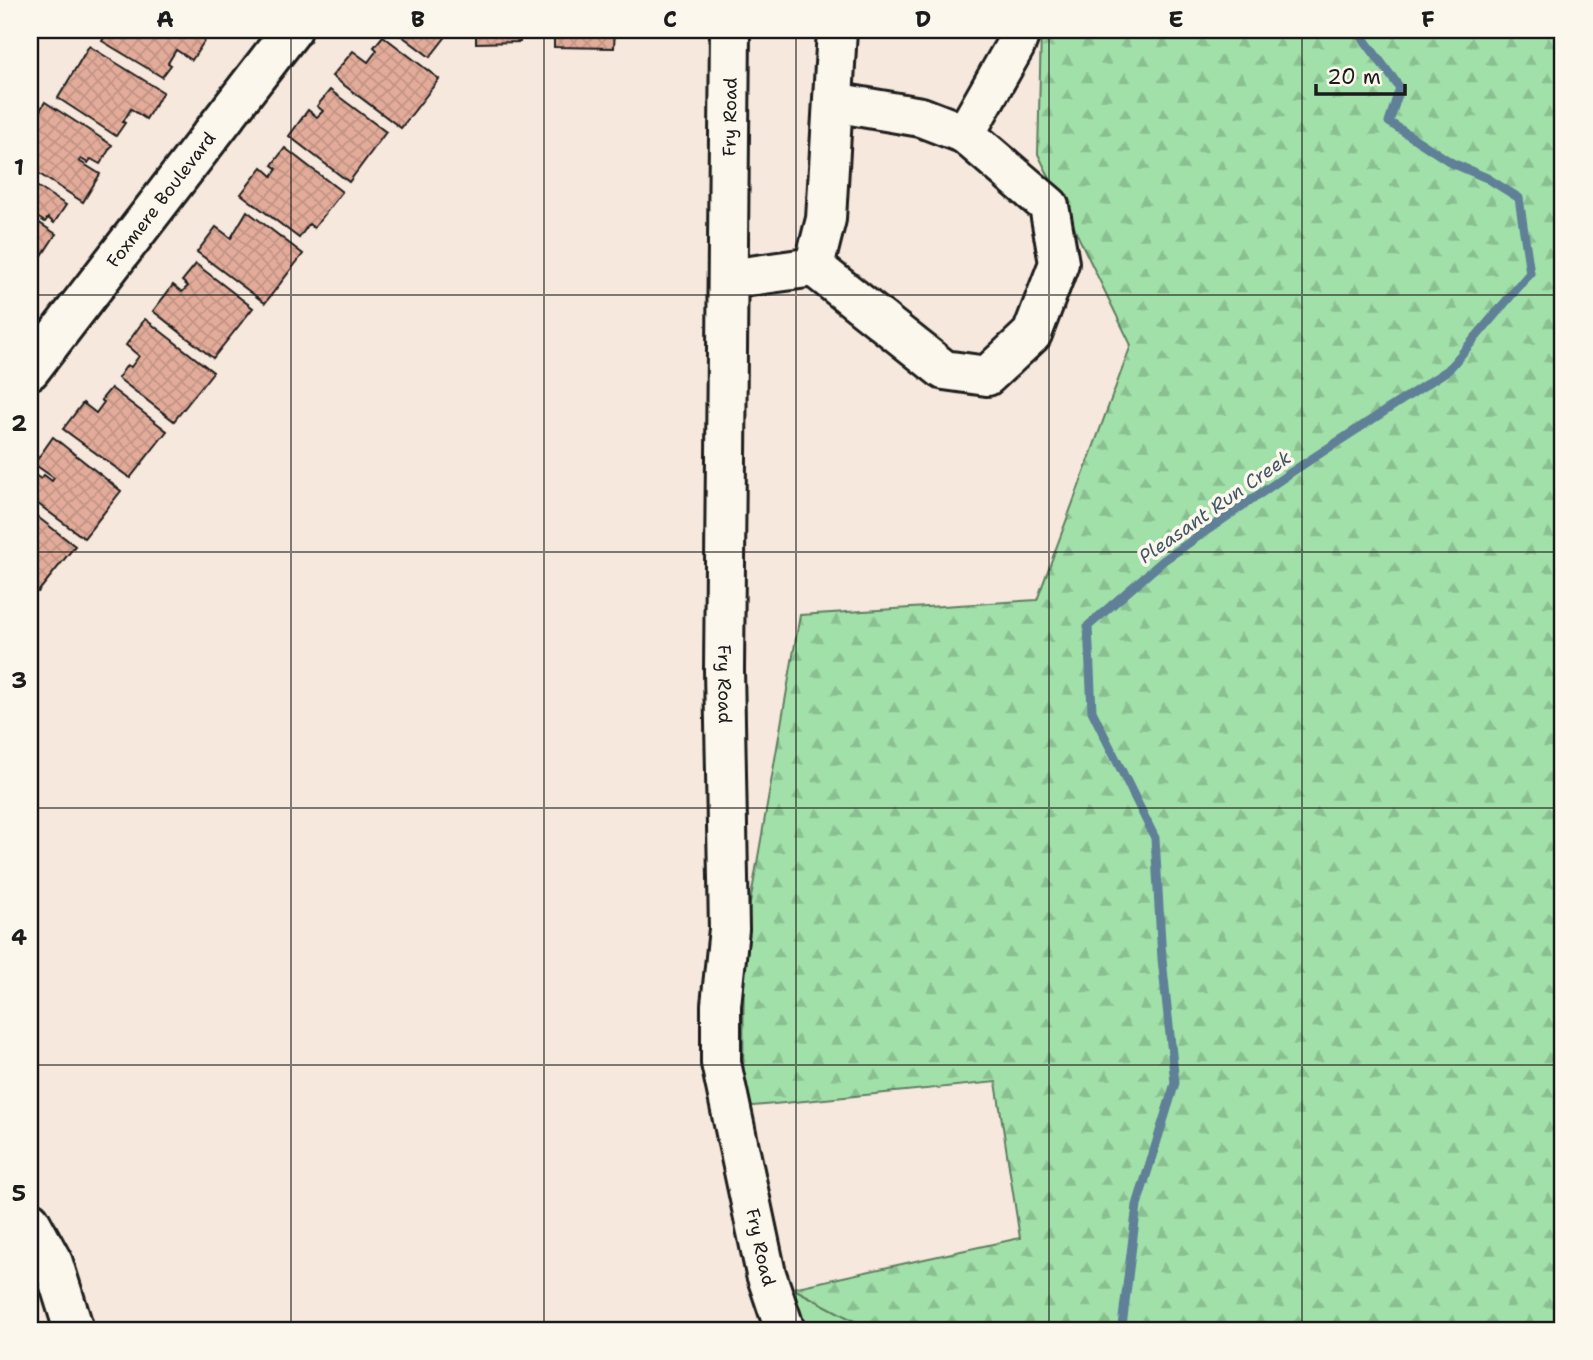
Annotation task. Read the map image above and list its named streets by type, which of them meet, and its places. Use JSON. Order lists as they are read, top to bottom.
{
  "streets": {
    "street": ["Fry Road", "Foxmere Boulevard"]
  },
  "water": ["Pleasant Run Creek"],
  "scale_bar": "20 m",
  "grid": {
    "columns": [
      "A",
      "B",
      "C",
      "D",
      "E",
      "F"
    ],
    "rows": [
      "1",
      "2",
      "3",
      "4",
      "5"
    ]
  }
}
